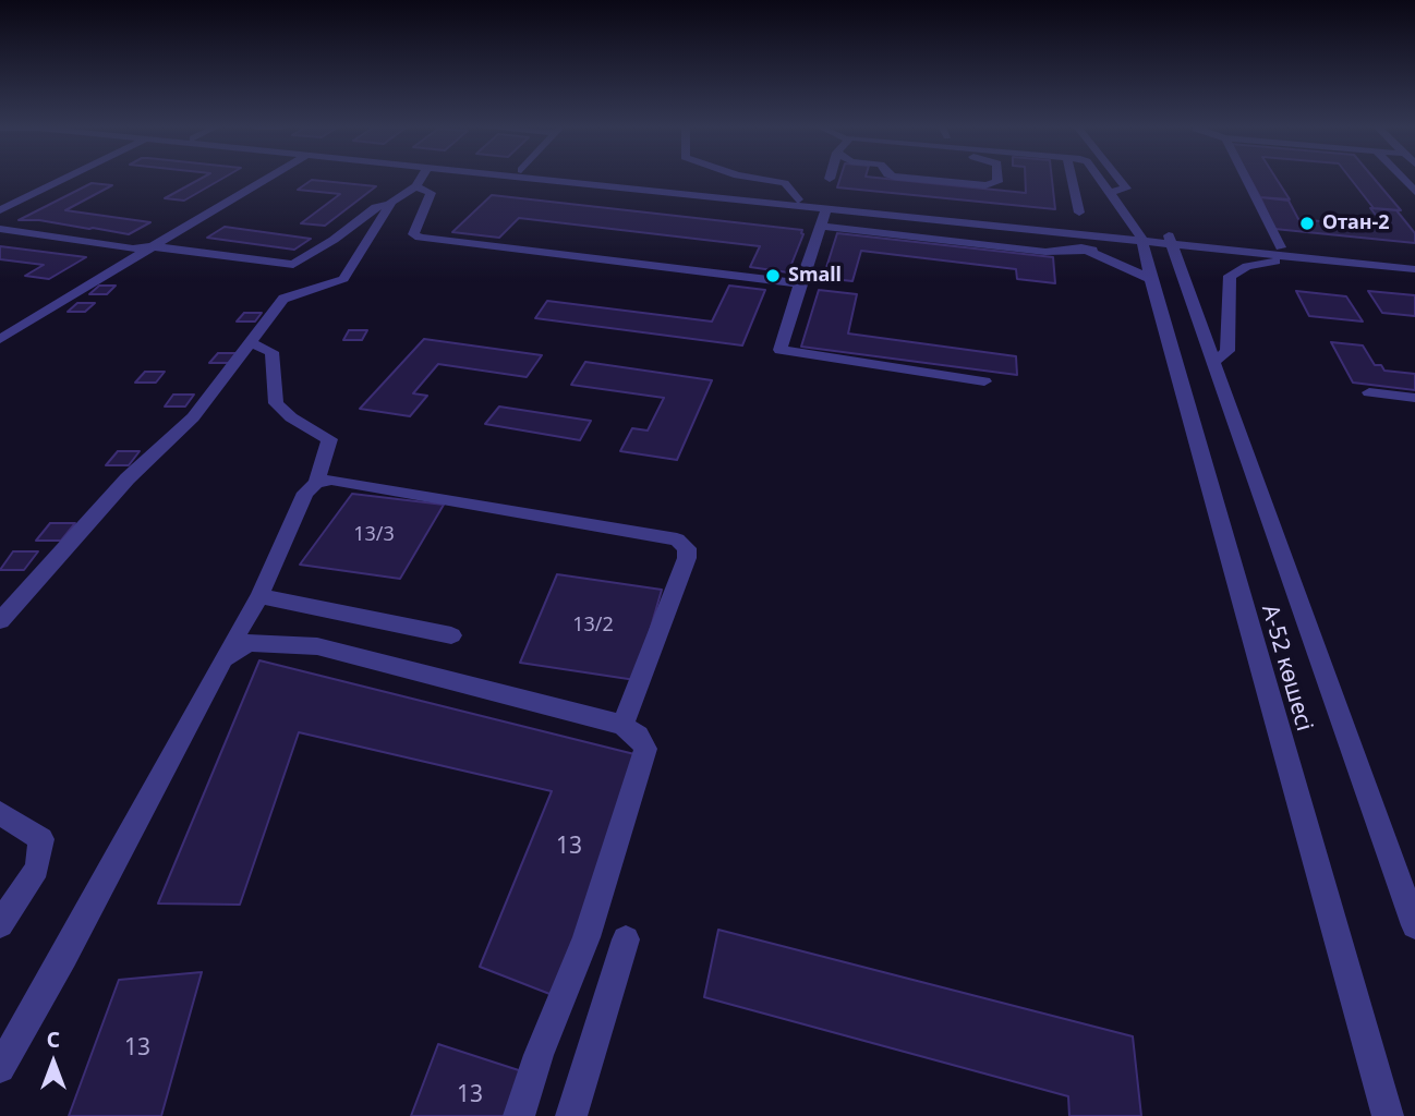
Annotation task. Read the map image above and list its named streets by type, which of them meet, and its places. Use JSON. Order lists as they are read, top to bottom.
{
  "streets": {
    "street": ["А-52 көшесі"]
  },
  "places": ["Отан-2", "Small"],
  "house_numbers": [
    "13/3",
    "13/2",
    "13",
    "13",
    "13"
  ],
  "north": "top"
}
